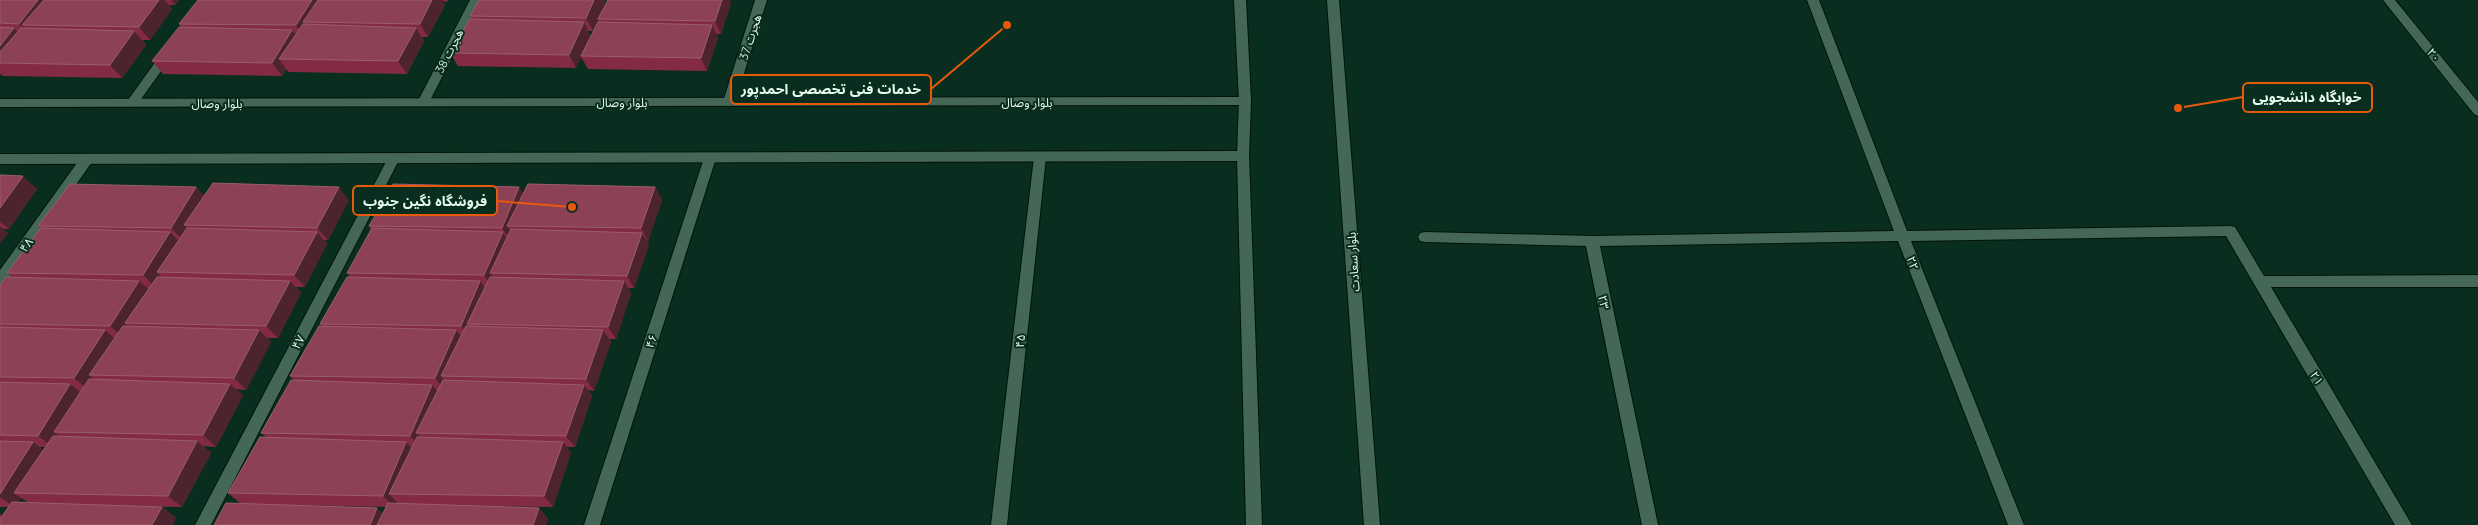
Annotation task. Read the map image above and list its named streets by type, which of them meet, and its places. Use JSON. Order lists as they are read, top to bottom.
{
  "streets": {
    "street": [
      "هجرت 37",
      "هجرت 38",
      "۲۰",
      "بلوار وصال",
      "۴۸",
      "بلوار سعادت",
      "۲۲",
      "۲۳",
      "۴۶",
      "۴۵",
      "۴۷",
      "۲۱"
    ]
  },
  "crossings": [
    ["هجرت 37", "بلوار وصال"],
    ["هجرت 38", "بلوار وصال"],
    ["۲۲", "۲۱"]
  ],
  "places": ["خدمات فنی تخصصی احمدپور", "خوابگاه دانشجویی", "فروشگاه نگین جنوب"]
}
